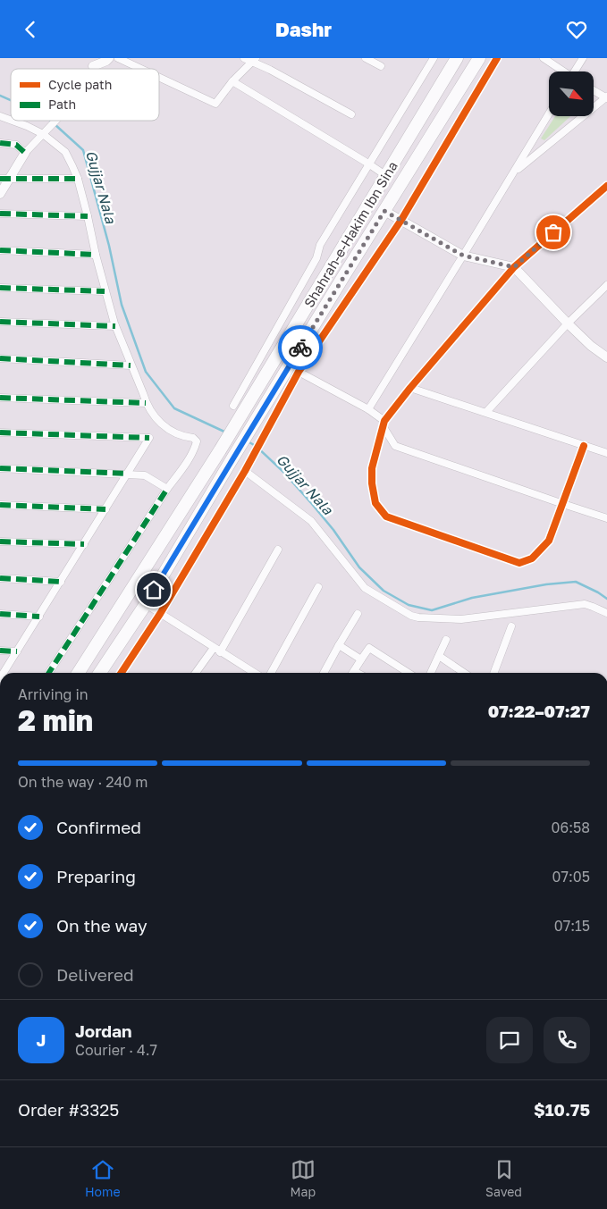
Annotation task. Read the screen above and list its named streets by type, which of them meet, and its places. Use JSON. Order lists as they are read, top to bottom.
{
  "streets": {
    "highway": ["Shahrah-e-Hakim Ibn Sina"]
  },
  "water": ["Gujjar Nala"],
  "legend": ["Cycle path", "Path"],
  "north": "bottom right",
  "page": {
    "header": "Dashr",
    "heading": ["2 min", "Arriving in", "07:22–07:27"],
    "panel": [
      "Jordan",
      "Courier · 4.7",
      "Order #3325",
      "$10.75"
    ],
    "bar": "On the way · 240 m",
    "list": [
      ["Confirmed", "06:58"],
      ["Preparing", "07:05"],
      ["On the way", "07:15"],
      "Delivered"
    ],
    "round": "J",
    "tabs": ["Home", "Map", "Saved"]
  }
}
